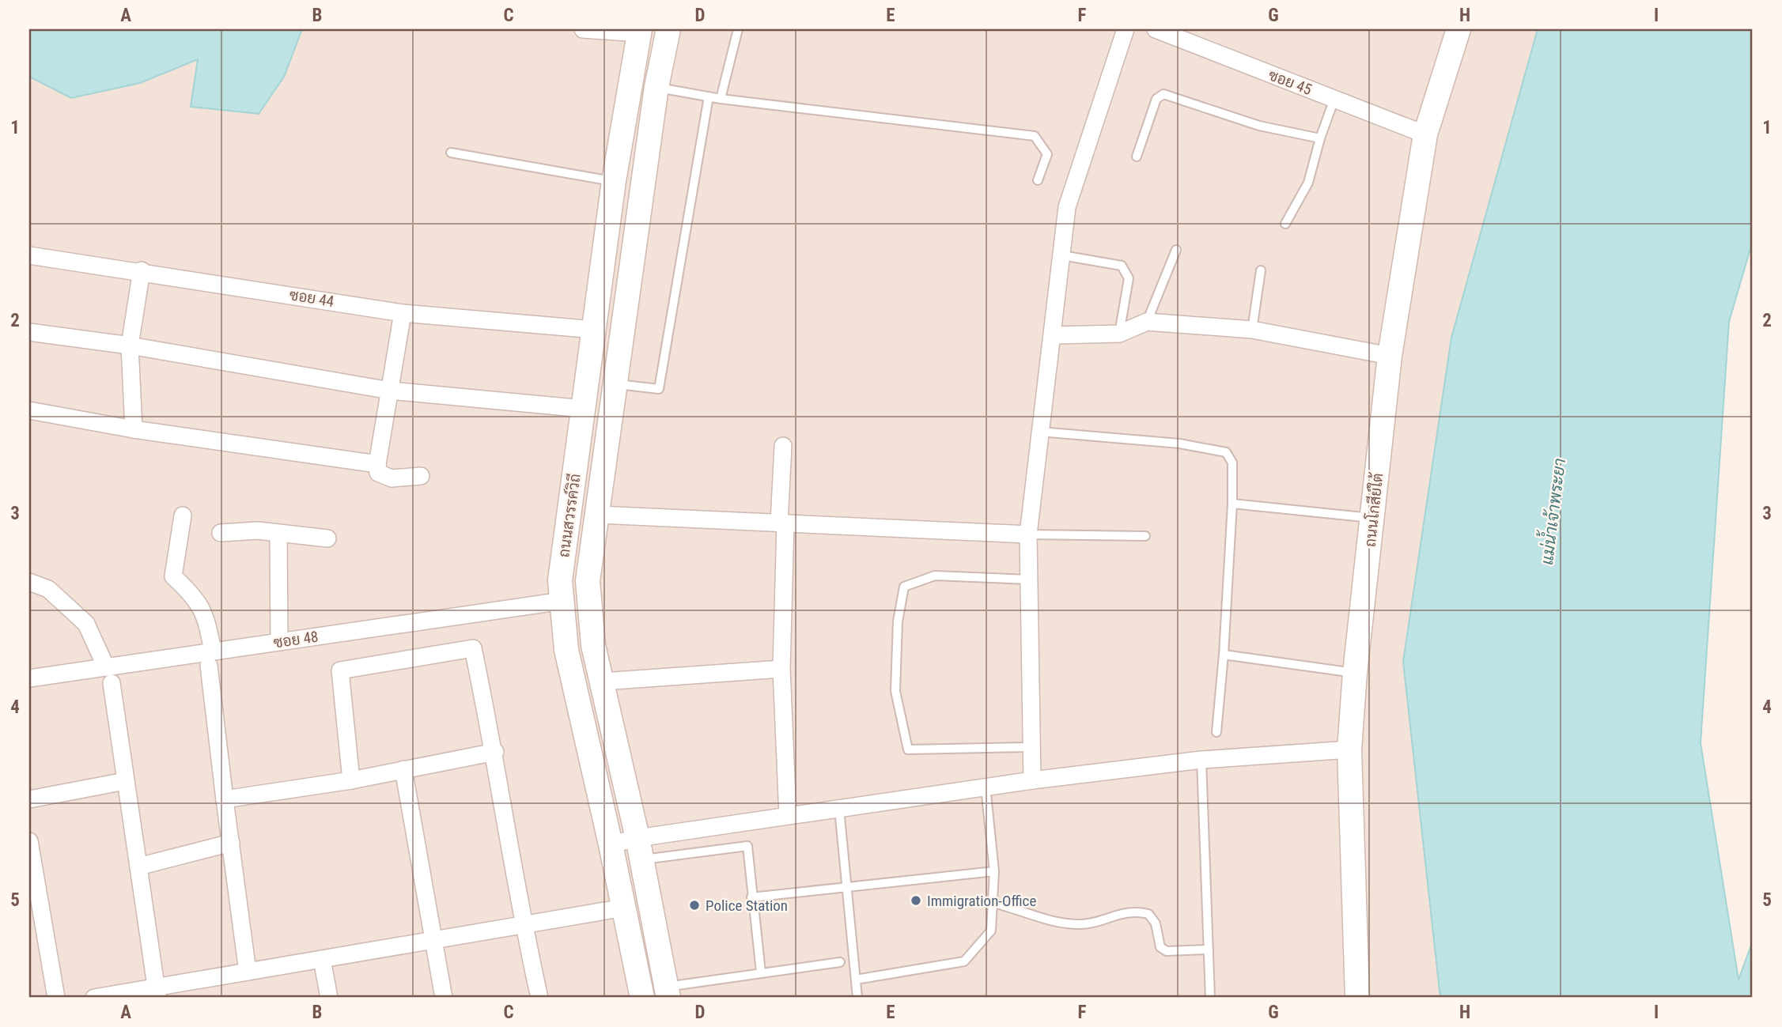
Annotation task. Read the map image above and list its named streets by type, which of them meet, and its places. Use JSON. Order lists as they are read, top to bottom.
{
  "streets": {
    "main road": ["ถนนโกสีย์ใต้", "ถนนสวรรค์วิถี"],
    "street": ["ซอย 45", "ซอย 44", "ซอย 48"]
  },
  "crossings": [
    ["ซอย 45", "ถนนโกสีย์ใต้"],
    ["ซอย 44", "ถนนสวรรค์วิถี"],
    ["ถนนสวรรค์วิถี", "ซอย 48"]
  ],
  "water": ["แม่น้ำเจ้าพระยา"],
  "places": ["Immigration-Office", "Police Station"],
  "grid": {
    "columns": [
      "A",
      "B",
      "C",
      "D",
      "E",
      "F",
      "G",
      "H",
      "I"
    ],
    "rows": [
      "1",
      "2",
      "3",
      "4",
      "5"
    ]
  }
}
